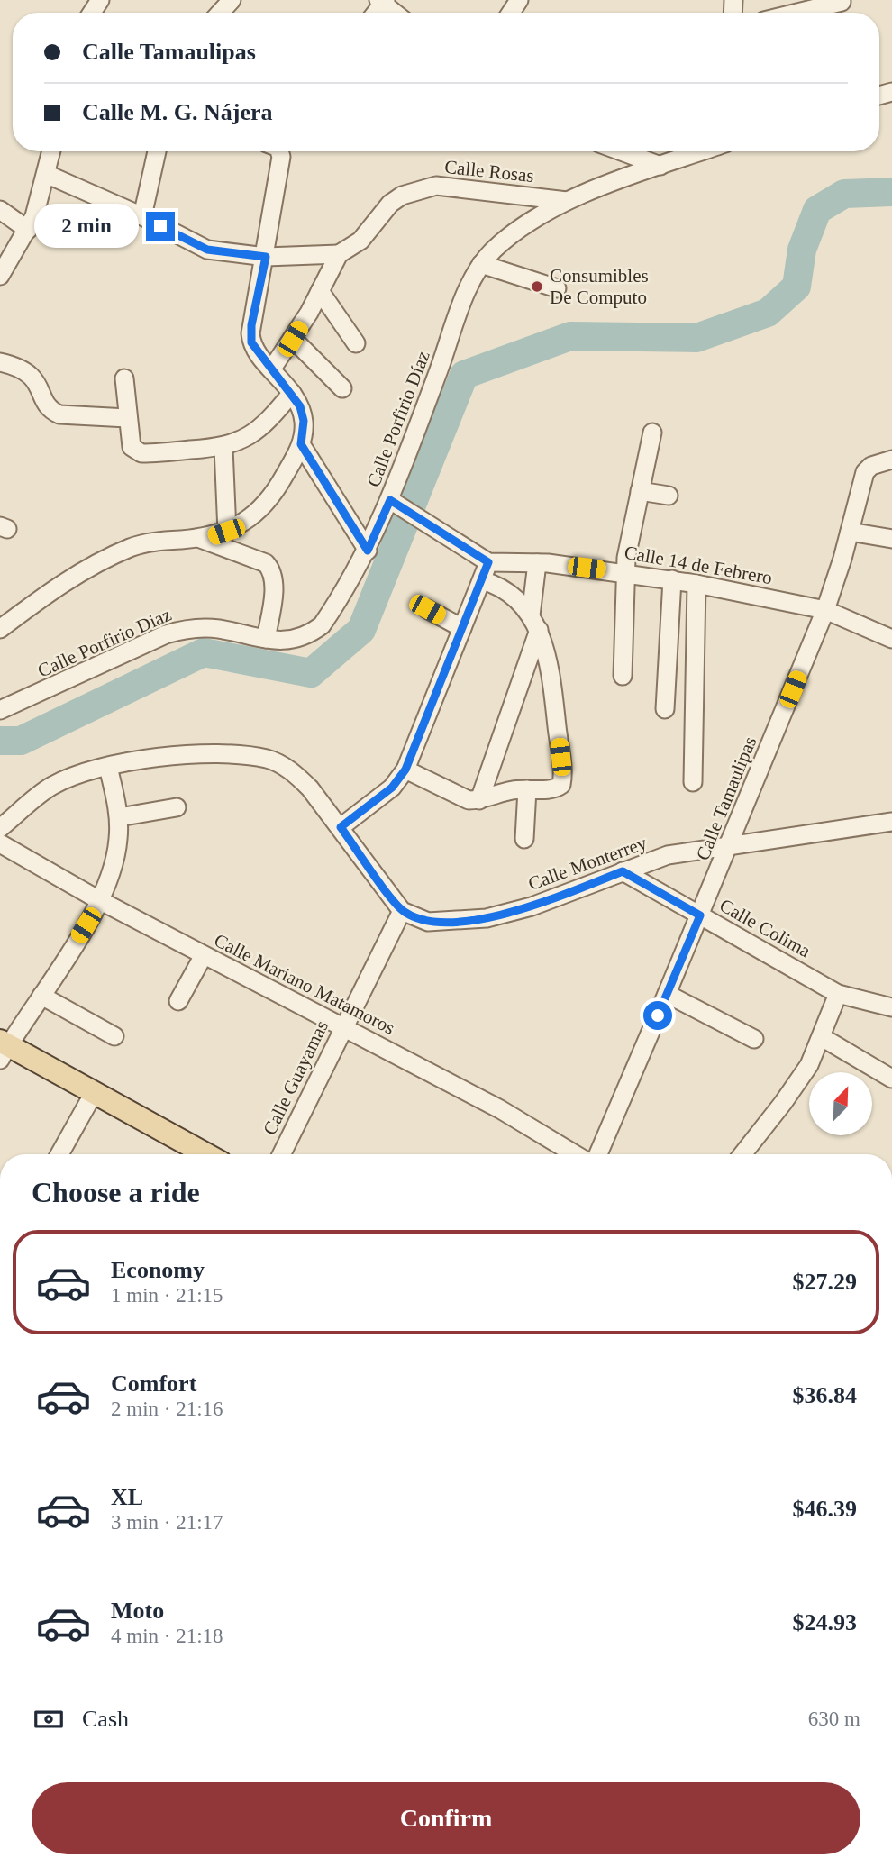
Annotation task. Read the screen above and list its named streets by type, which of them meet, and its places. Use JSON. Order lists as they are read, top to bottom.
{
  "streets": {
    "street": [
      "Calle Rosas",
      "Calle Porfirio Díaz",
      "Calle 14 de Febrero",
      "Calle Porfirio Diaz",
      "Calle Tamaulipas",
      "Calle Monterrey",
      "Calle Colima",
      "Calle Mariano Matamoros",
      "Calle Guayamas"
    ]
  },
  "crossings": [
    ["Calle Rosas", "Calle Porfirio Díaz"],
    ["Calle Porfirio Díaz", "Calle Porfirio Diaz"],
    ["Calle 14 de Febrero", "Calle Tamaulipas"],
    ["Calle Tamaulipas", "Calle Monterrey"],
    ["Calle Tamaulipas", "Calle Colima"],
    ["Calle Monterrey", "Calle Colima"],
    ["Calle Monterrey", "Calle Guayamas"],
    ["Calle Mariano Matamoros", "Calle Guayamas"]
  ],
  "places": ["Consumibles De Computo"],
  "north": "top right",
  "page": {
    "banner": ["Calle Tamaulipas", "Calle M. G. Nájera"],
    "bubble": "2 min",
    "heading": "Choose a ride",
    "list": [
      {
        "name": "Economy",
        "note": "1 min · 21:15",
        "value": "$27.29"
      },
      {
        "name": "Comfort",
        "note": "2 min · 21:16",
        "value": "$36.84"
      },
      {
        "name": "XL",
        "note": "3 min · 21:17",
        "value": "$46.39"
      },
      {
        "name": "Moto",
        "note": "4 min · 21:18",
        "value": "$24.93"
      }
    ],
    "pay": ["Cash", "630 m"],
    "buttons": "Confirm"
  }
}
